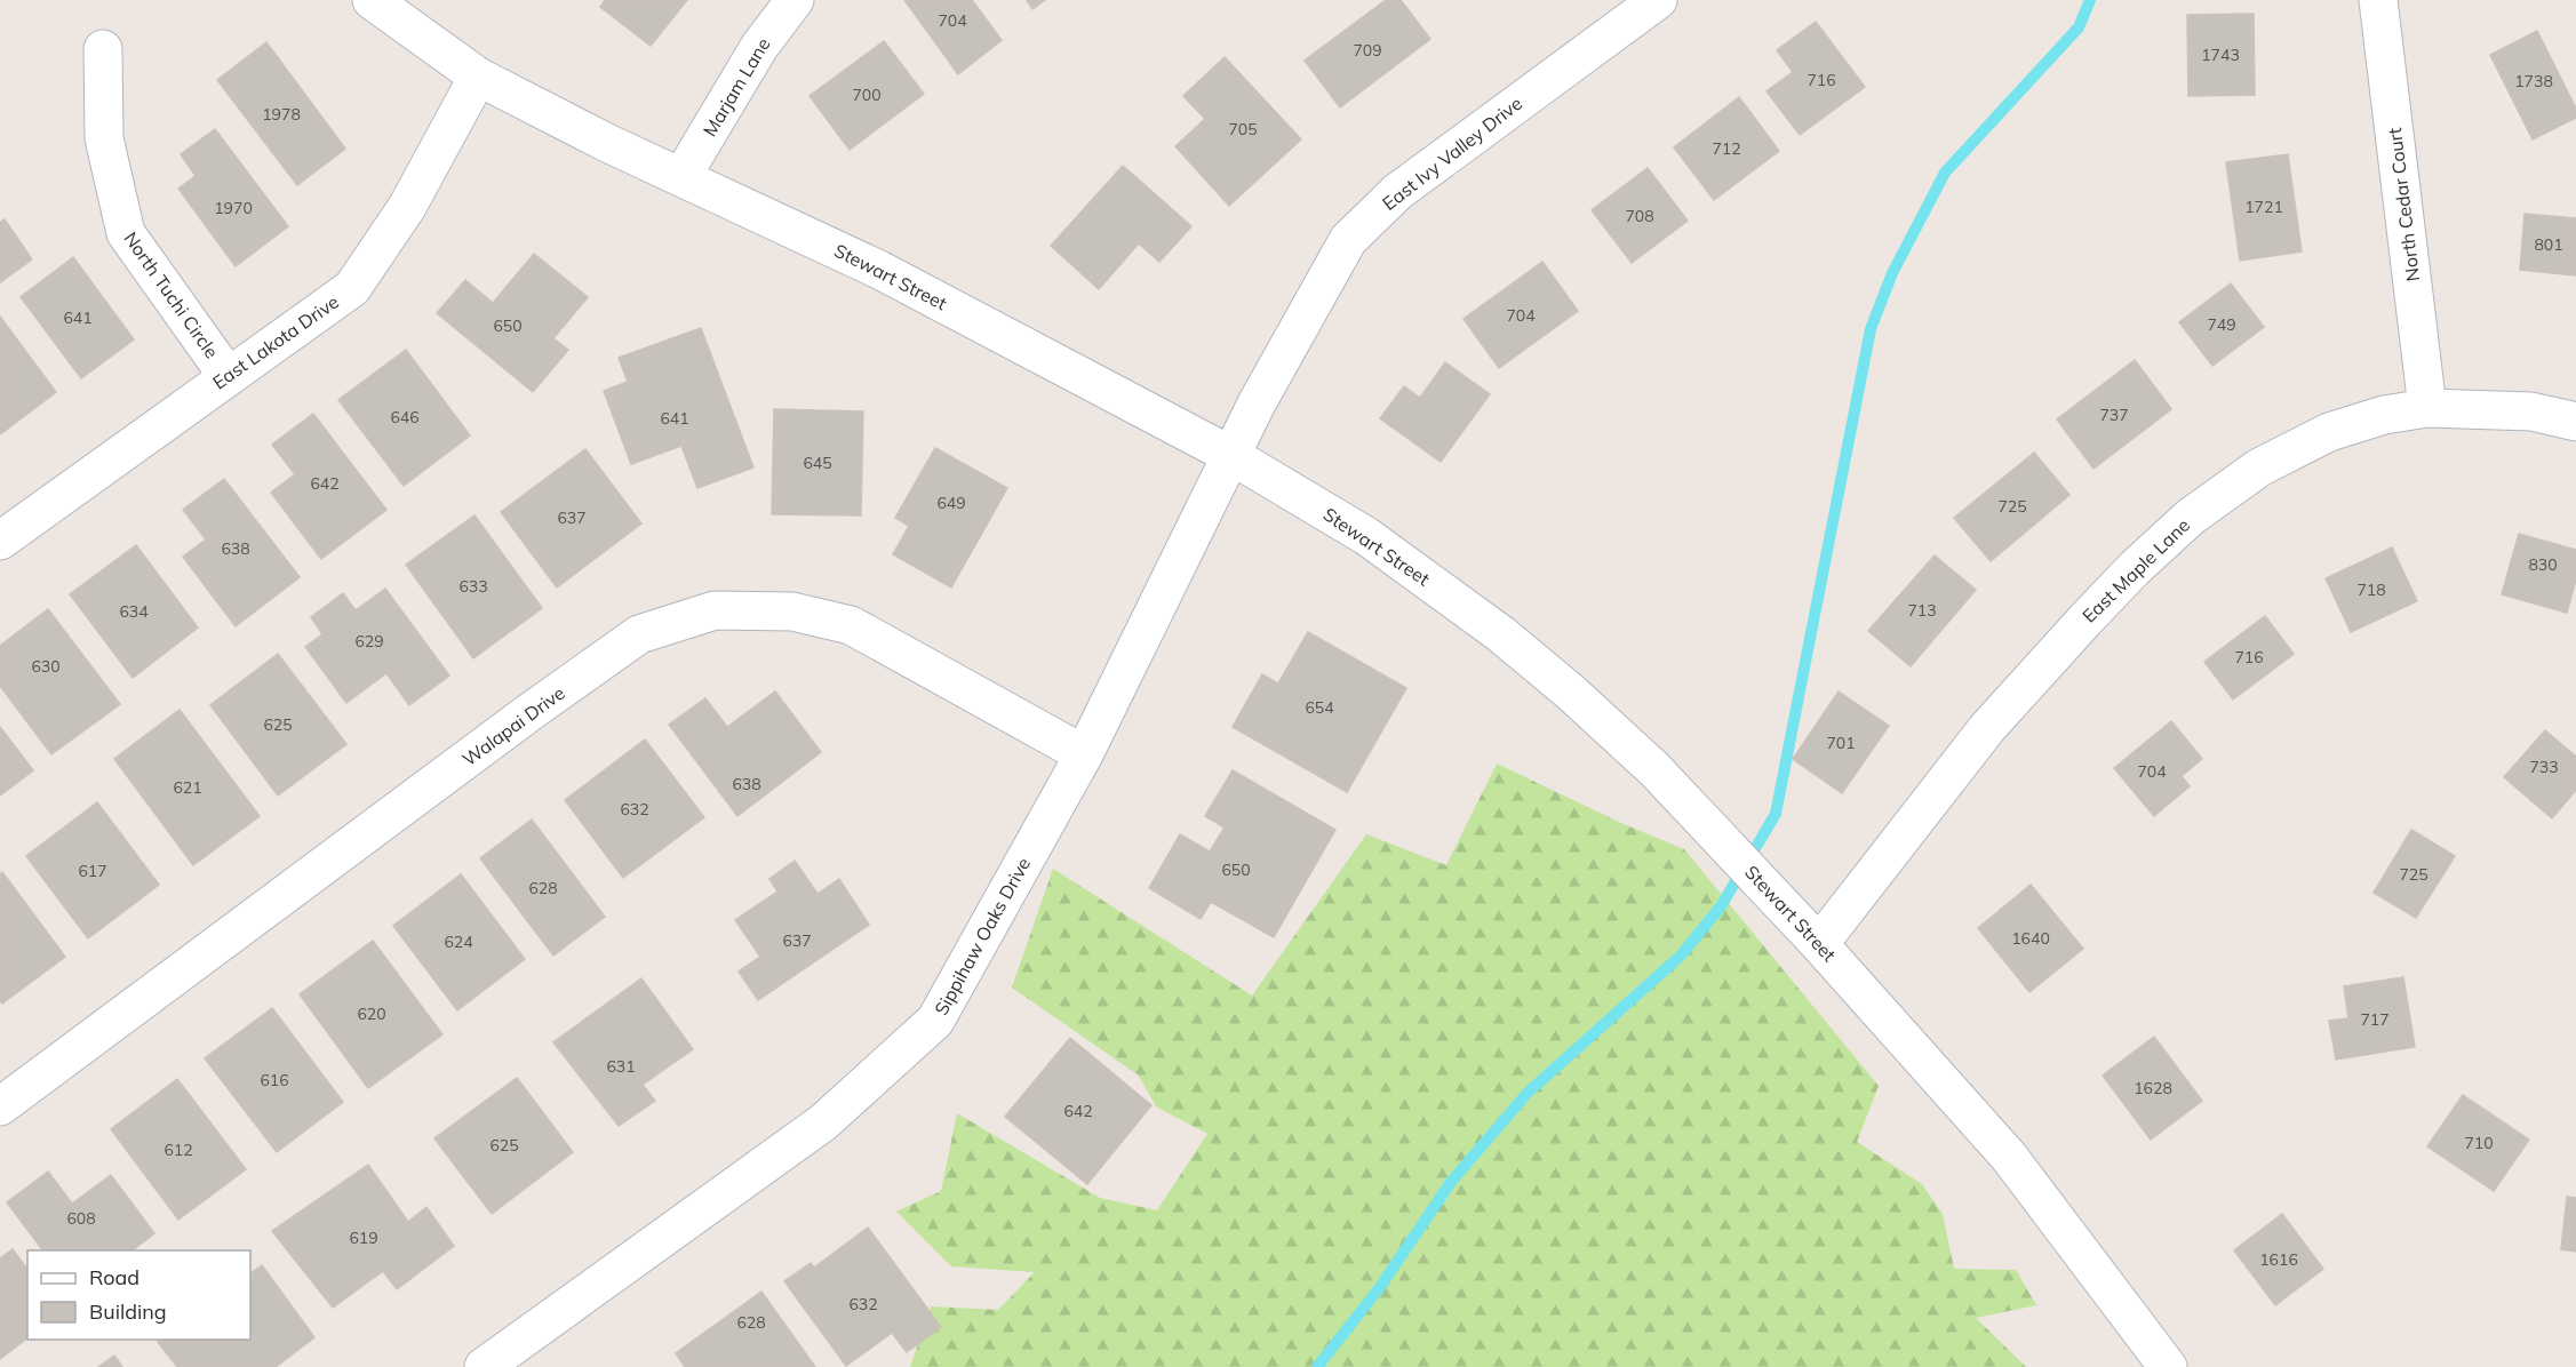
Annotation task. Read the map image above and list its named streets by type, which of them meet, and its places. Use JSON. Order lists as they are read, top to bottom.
{
  "streets": {
    "street": [
      "Marjam Lane",
      "East Ivy Valley Drive",
      "North Cedar Court",
      "Stewart Street",
      "North Tuchi Circle",
      "East Lakota Drive",
      "East Maple Lane",
      "Walapai Drive",
      "Sippihaw Oaks Drive"
    ]
  },
  "crossings": [
    ["Marjam Lane", "Stewart Street"],
    ["East Ivy Valley Drive", "Stewart Street"],
    ["East Ivy Valley Drive", "Sippihaw Oaks Drive"],
    ["North Cedar Court", "East Maple Lane"],
    ["Stewart Street", "East Lakota Drive"],
    ["Stewart Street", "East Maple Lane"],
    ["Stewart Street", "Sippihaw Oaks Drive"],
    ["North Tuchi Circle", "East Lakota Drive"],
    ["Walapai Drive", "Sippihaw Oaks Drive"]
  ],
  "house_numbers": [
    "704",
    "709",
    "1743",
    "716",
    "1738",
    "700",
    "1978",
    "705",
    "712",
    "1721",
    "1970",
    "708",
    "801",
    "704",
    "641",
    "749",
    "650",
    "737",
    "646",
    "641",
    "645",
    "642",
    "649",
    "725",
    "637",
    "638",
    "830",
    "633",
    "718",
    "713",
    "634",
    "629",
    "716",
    "630",
    "654",
    "625",
    "701",
    "733",
    "704",
    "638",
    "621",
    "632",
    "650",
    "617",
    "725",
    "628",
    "1640",
    "637",
    "624",
    "620",
    "717",
    "631",
    "616",
    "1628",
    "642",
    "710",
    "625",
    "612",
    "608",
    "619",
    "1616",
    "632",
    "628"
  ],
  "legend": ["Road", "Building"]
}
